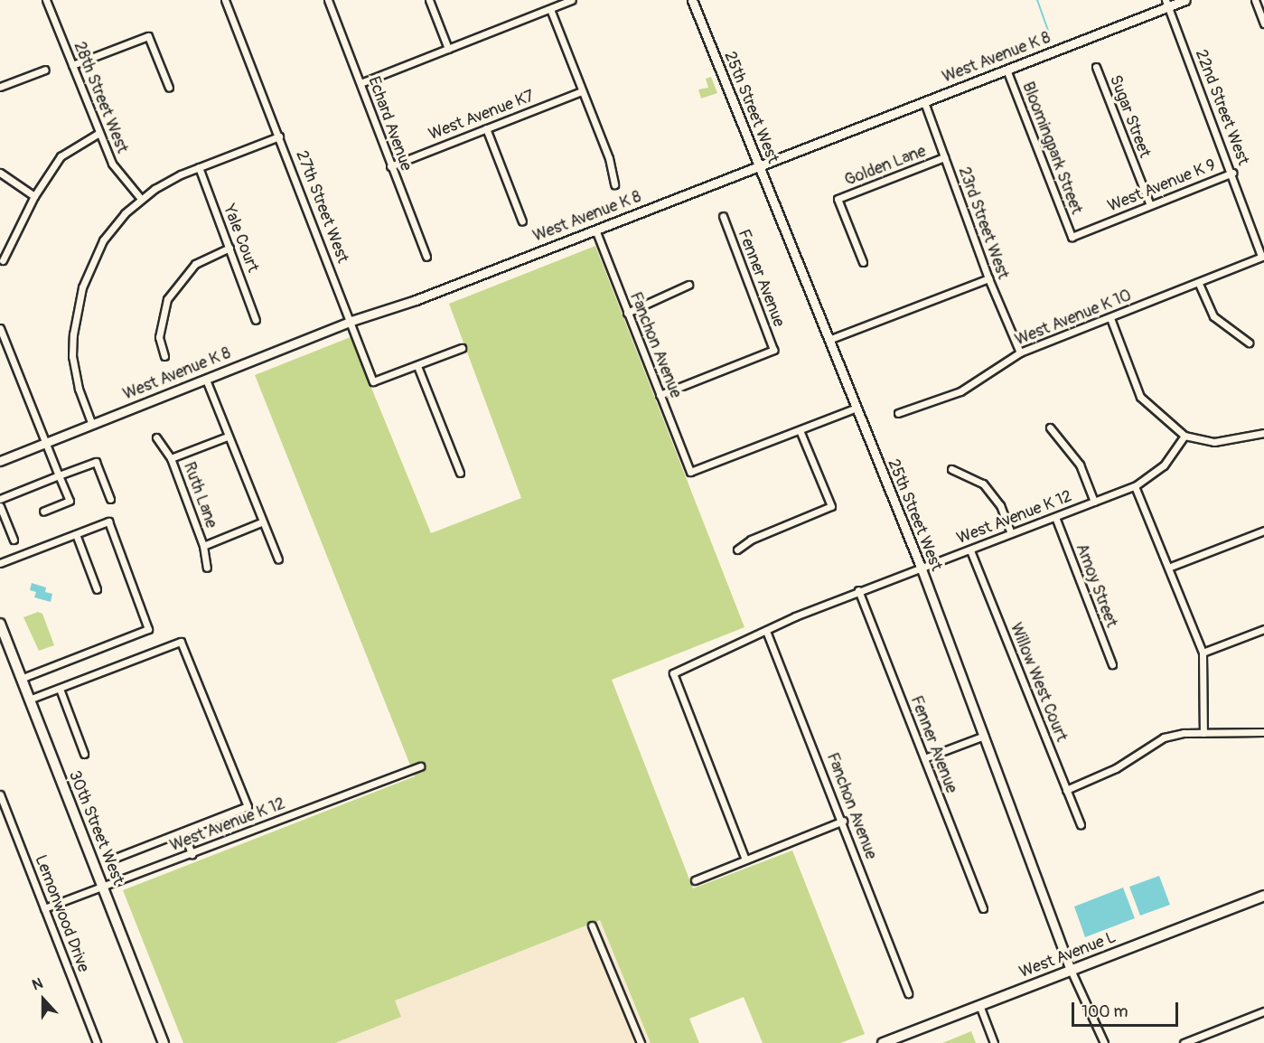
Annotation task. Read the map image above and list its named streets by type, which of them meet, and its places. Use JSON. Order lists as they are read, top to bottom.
{
  "streets": {
    "main road": ["30th Street West", "West Avenue L"],
    "street": [
      "West Avenue K 8",
      "28th Street West",
      "25th Street West",
      "22nd Street West",
      "West Avenue K7",
      "Sugar Street",
      "Echard Avenue",
      "Bloomingpark Street",
      "Golden Lane",
      "West Avenue K 9",
      "27th Street West",
      "23rd Street West",
      "Yale Court",
      "Fenner Avenue",
      "West Avenue K 10",
      "Fanchon Avenue",
      "Ruth Lane",
      "West Avenue K 12",
      "Amoy Street",
      "Willow West Court",
      "Lemonwood Drive"
    ]
  },
  "crossings": [
    ["West Avenue K 8", "25th Street West"],
    ["West Avenue K 8", "22nd Street West"],
    ["West Avenue K 8", "Bloomingpark Street"],
    ["West Avenue K 8", "27th Street West"],
    ["West Avenue K 8", "23rd Street West"],
    ["West Avenue K 8", "Fanchon Avenue"],
    ["25th Street West", "West Avenue K 12"],
    ["25th Street West", "West Avenue L"],
    ["22nd Street West", "West Avenue K 9"],
    ["22nd Street West", "West Avenue K 10"],
    ["West Avenue K7", "Echard Avenue"],
    ["Sugar Street", "West Avenue K 9"],
    ["Bloomingpark Street", "West Avenue K 9"],
    ["Golden Lane", "23rd Street West"],
    ["23rd Street West", "West Avenue K 10"],
    ["Fenner Avenue", "Fanchon Avenue"],
    ["Fenner Avenue", "West Avenue K 12"],
    ["Fanchon Avenue", "West Avenue K 12"],
    ["West Avenue K 12", "Amoy Street"],
    ["West Avenue K 12", "Willow West Court"],
    ["West Avenue K 12", "30th Street West"],
    ["West Avenue K 12", "Lemonwood Drive"]
  ],
  "scale_bar": "100 m",
  "north": "top"
}
